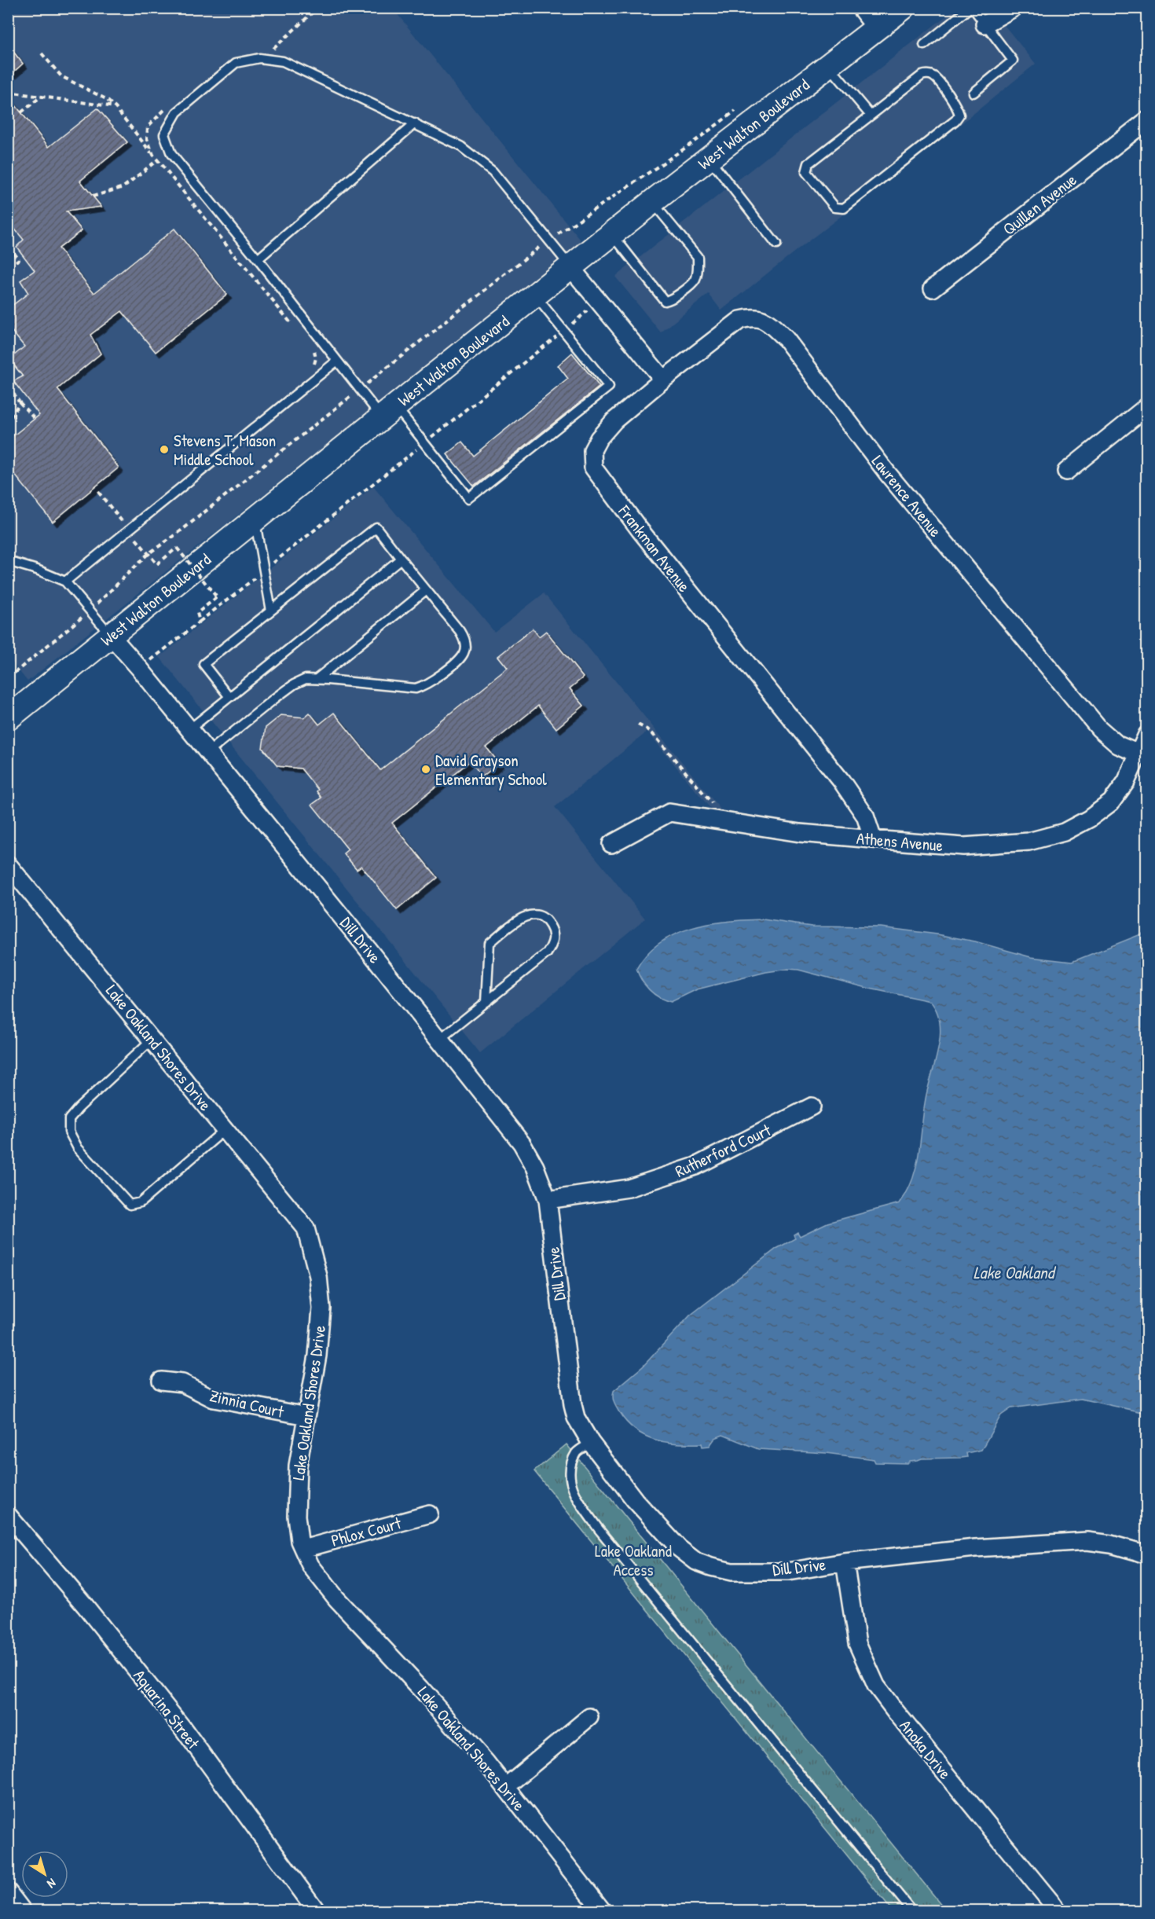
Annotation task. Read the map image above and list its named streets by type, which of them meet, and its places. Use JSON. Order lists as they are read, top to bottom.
{
  "streets": {
    "main road": ["West Walton Boulevard"],
    "street": [
      "Quillen Avenue",
      "Lawrence Avenue",
      "Frankman Avenue",
      "Athens Avenue",
      "Dill Drive",
      "Lake Oakland Shores Drive",
      "Rutherford Court",
      "Zinnia Court",
      "Phlox Court",
      "Aquarina Street",
      "Anoka Drive"
    ]
  },
  "crossings": [
    ["West Walton Boulevard", "Dill Drive"],
    ["Lawrence Avenue", "Frankman Avenue"],
    ["Lawrence Avenue", "Athens Avenue"],
    ["Frankman Avenue", "Athens Avenue"],
    ["Dill Drive", "Rutherford Court"],
    ["Dill Drive", "Anoka Drive"],
    ["Lake Oakland Shores Drive", "Zinnia Court"],
    ["Lake Oakland Shores Drive", "Phlox Court"]
  ],
  "water": ["Lake Oakland"],
  "parks": ["Lake Oakland Access"],
  "places": ["Stevens T. Mason Middle School", "David Grayson Elementary School"],
  "north": "bottom right"
}
